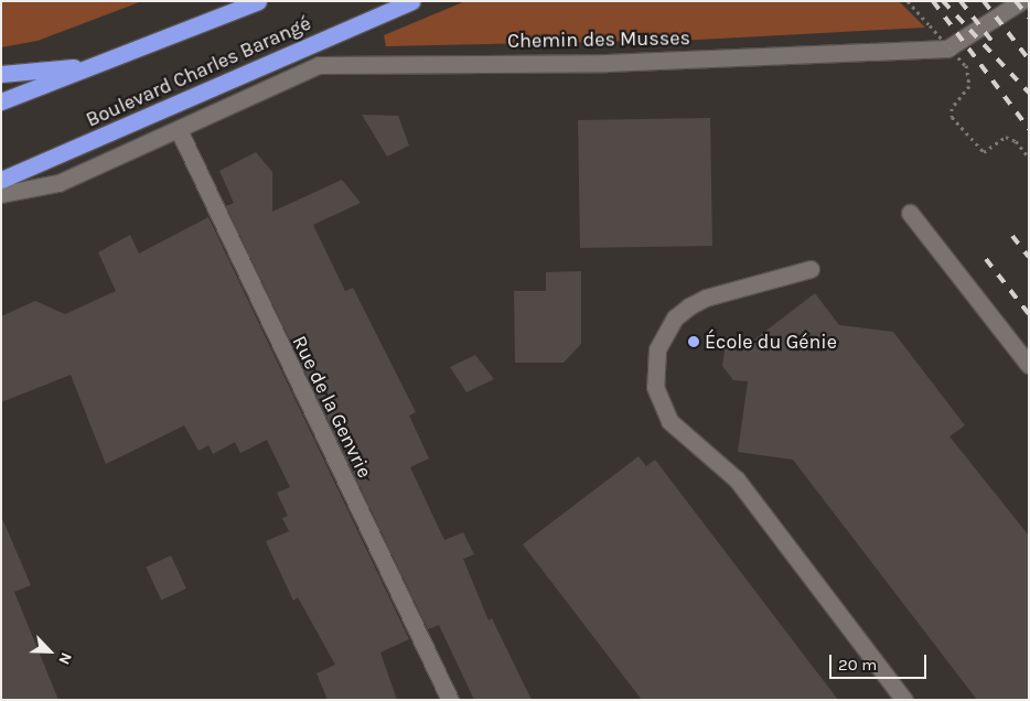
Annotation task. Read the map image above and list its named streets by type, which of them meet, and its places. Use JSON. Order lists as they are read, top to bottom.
{
  "streets": {
    "highway": ["Boulevard Charles Barangé"],
    "street": ["Chemin des Musses", "Rue de la Genvrie"]
  },
  "crossings": [
    ["Chemin des Musses", "Rue de la Genvrie"]
  ],
  "places": ["École du Génie"],
  "scale_bar": "20 m",
  "north": "bottom right"
}
